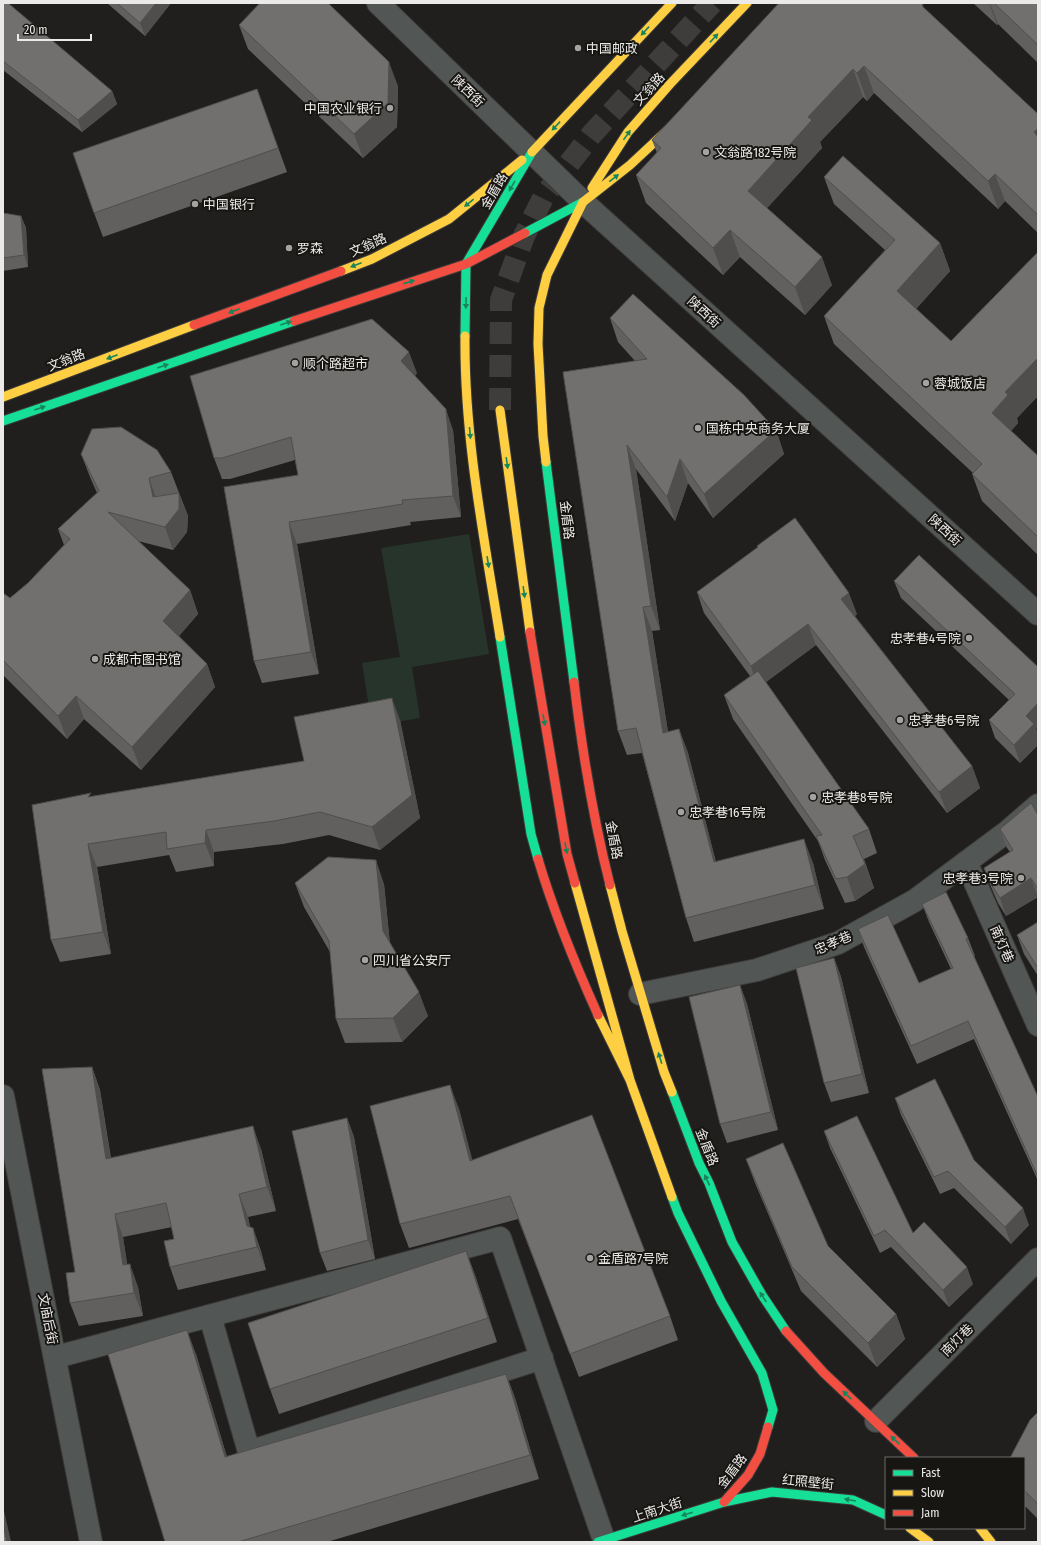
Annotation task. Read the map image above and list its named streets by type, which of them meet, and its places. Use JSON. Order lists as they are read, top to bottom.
{
  "streets": {
    "main road": [
      "文翁路",
      "金盾路",
      "红照壁街",
      "上南大街"
    ],
    "street": [
      "陕西街",
      "忠孝巷",
      "南灯巷",
      "文庙后街"
    ]
  },
  "crossings": [
    ["文翁路", "陕西街"],
    ["文翁路", "金盾路"],
    ["陕西街", "金盾路"],
    ["金盾路", "忠孝巷"],
    ["金盾路", "南灯巷"],
    ["金盾路", "红照壁街"],
    ["金盾路", "上南大街"],
    ["忠孝巷", "南灯巷"],
    ["红照壁街", "上南大街"]
  ],
  "one_way": ["红照壁街", "上南大街"],
  "places": [
    "中国邮政",
    "中国农业银行",
    "文翁路182号院",
    "中国银行",
    "罗森",
    "顺个路超市",
    "蓉城饭店",
    "国栋中央商务大厦",
    "忠孝巷4号院",
    "成都市图书馆",
    "忠孝巷6号院",
    "忠孝巷8号院",
    "忠孝巷16号院",
    "忠孝巷3号院",
    "四川省公安厅",
    "金盾路7号院"
  ],
  "legend": ["Fast", "Slow", "Jam"],
  "scale_bar": "20 m"
}
